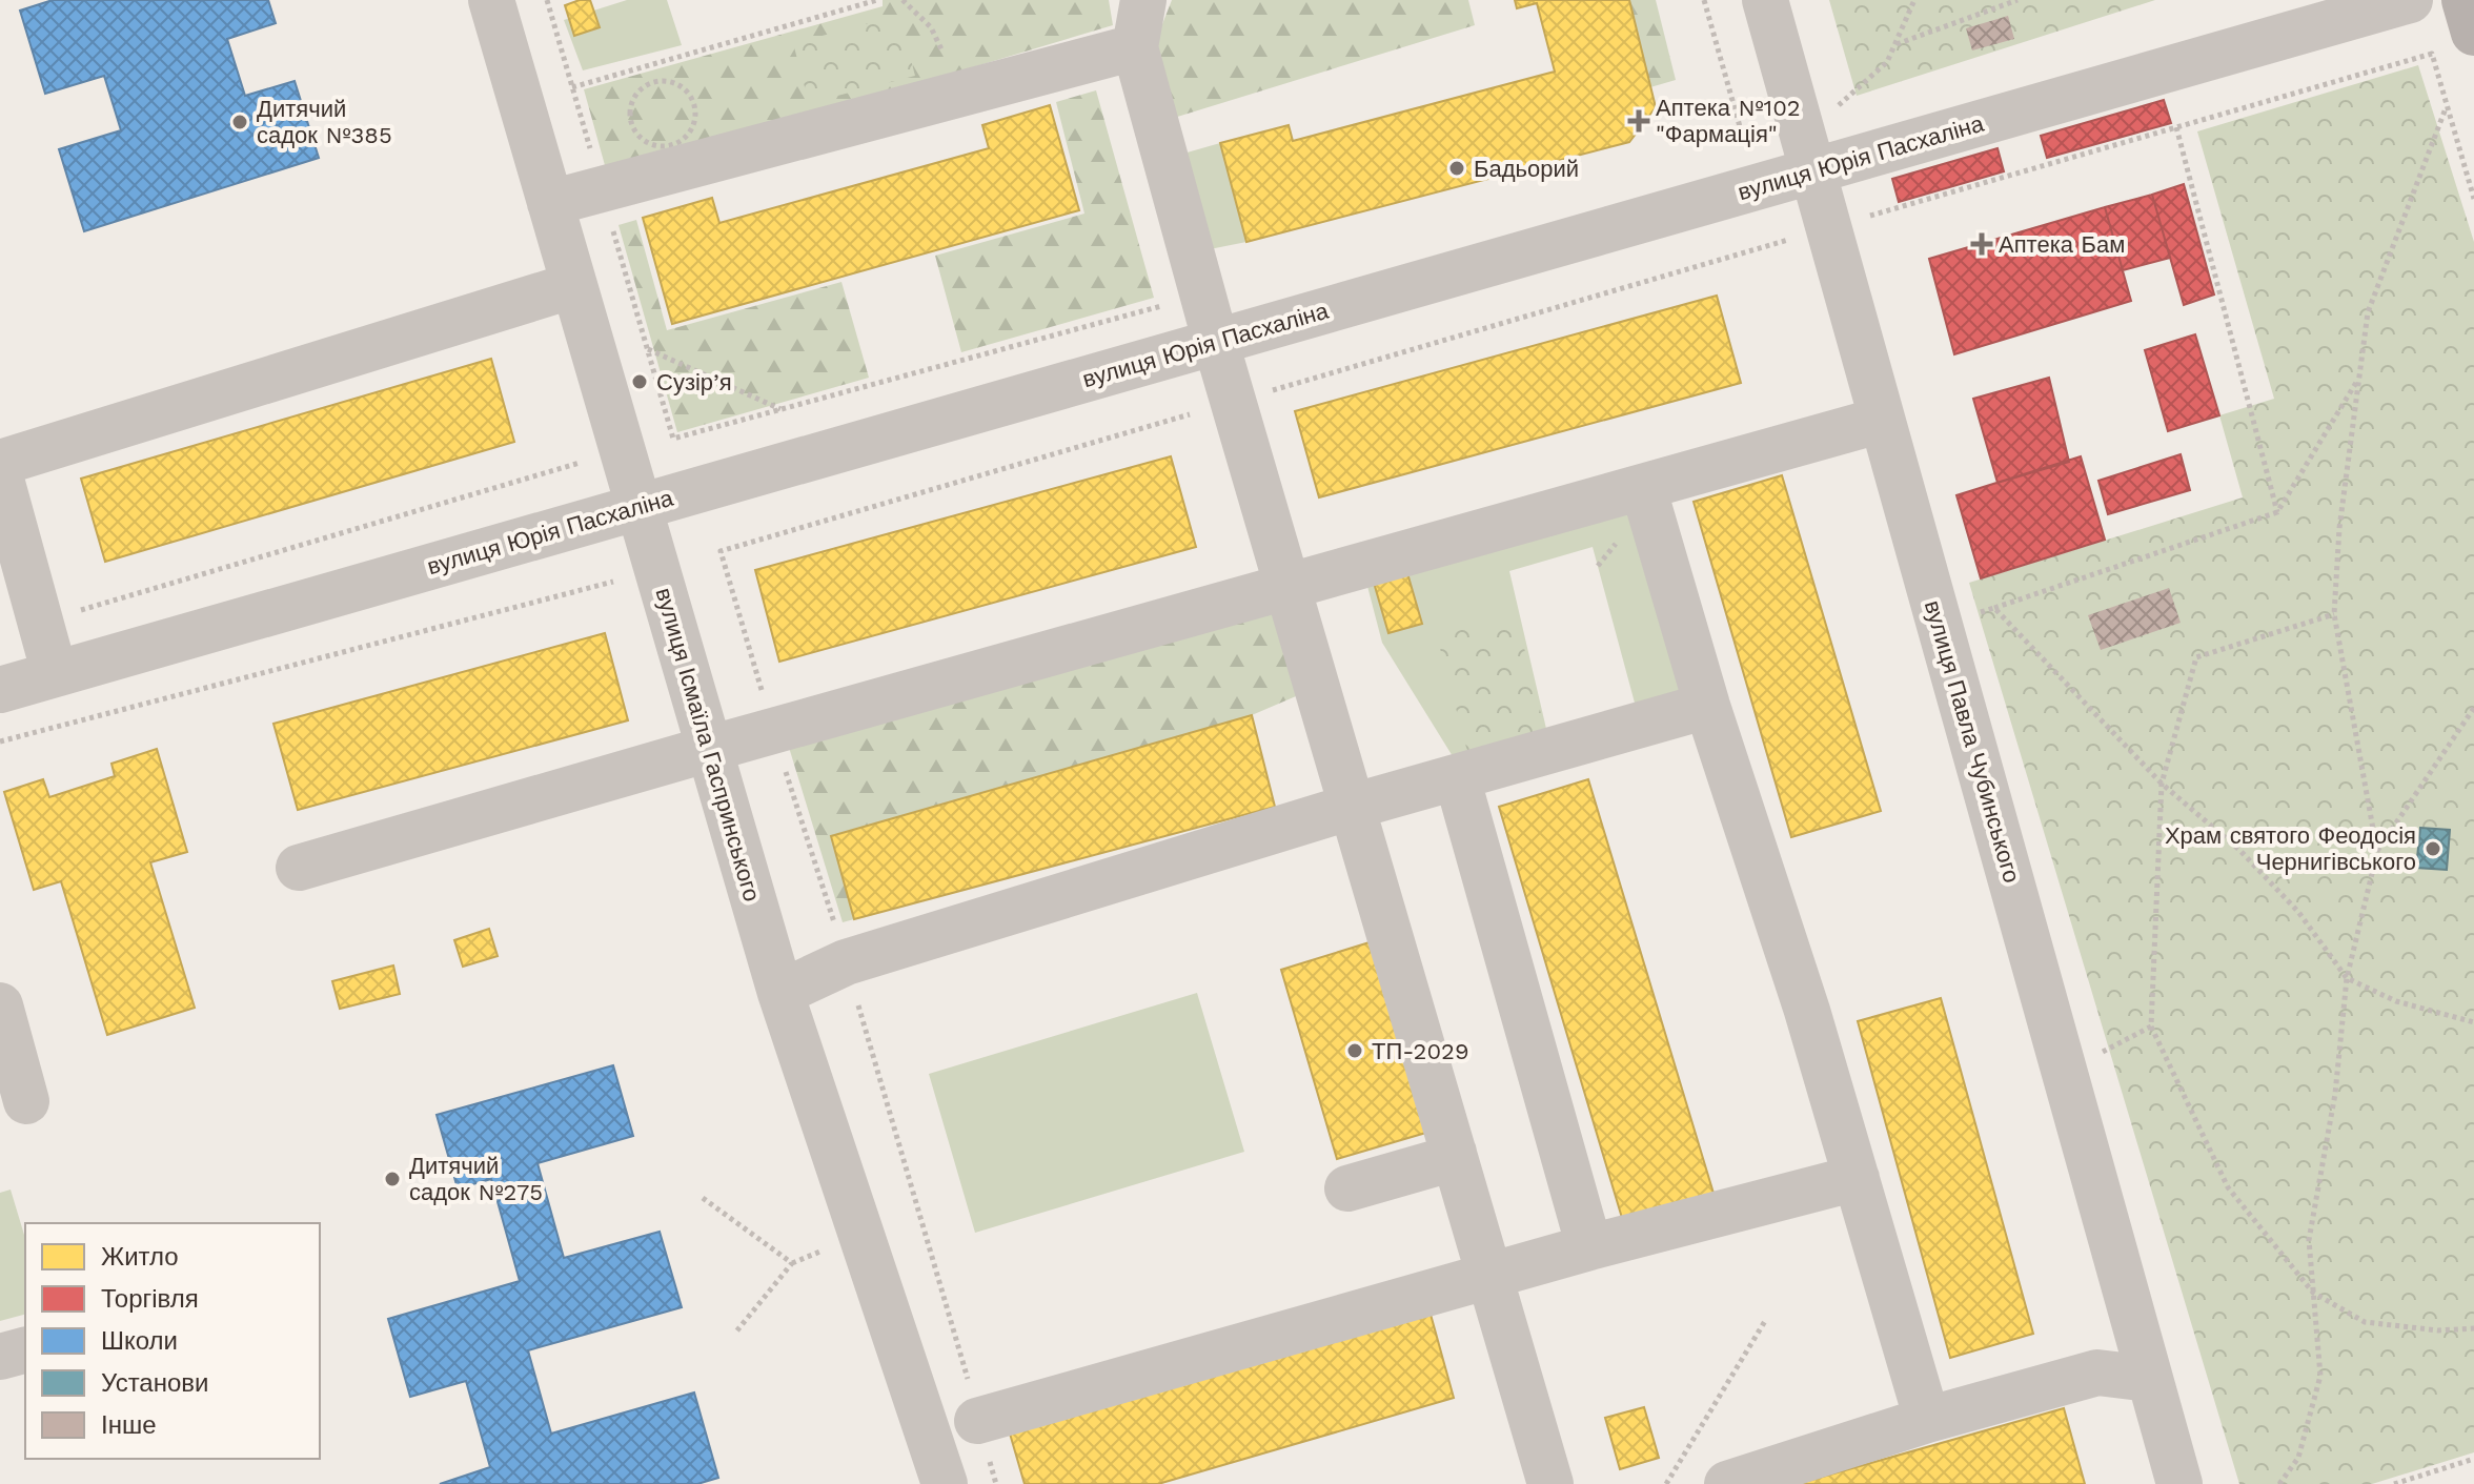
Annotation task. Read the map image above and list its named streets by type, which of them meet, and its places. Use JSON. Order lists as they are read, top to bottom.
{
  "streets": {
    "street": ["вулиця Юрія Пасхаліна", "вулиця Павла Чубинського", "вулиця Ісмаїла Гаспринського"]
  },
  "crossings": [
    ["вулиця Юрія Пасхаліна", "вулиця Павла Чубинського"],
    ["вулиця Юрія Пасхаліна", "вулиця Ісмаїла Гаспринського"]
  ],
  "places": {
    "health": ["Аптека №102 \"Фармація\"", "Аптека Бам"],
    "other": [
      "Дитячий садок №385",
      "Бадьорий",
      "Сузір’я",
      "Храм святого Феодосія Чернигівського",
      "ТП-2029",
      "Дитячий садок №275"
    ]
  },
  "legend": [
    "Житло",
    "Торгівля",
    "Школи",
    "Установи",
    "Інше"
  ]
}
